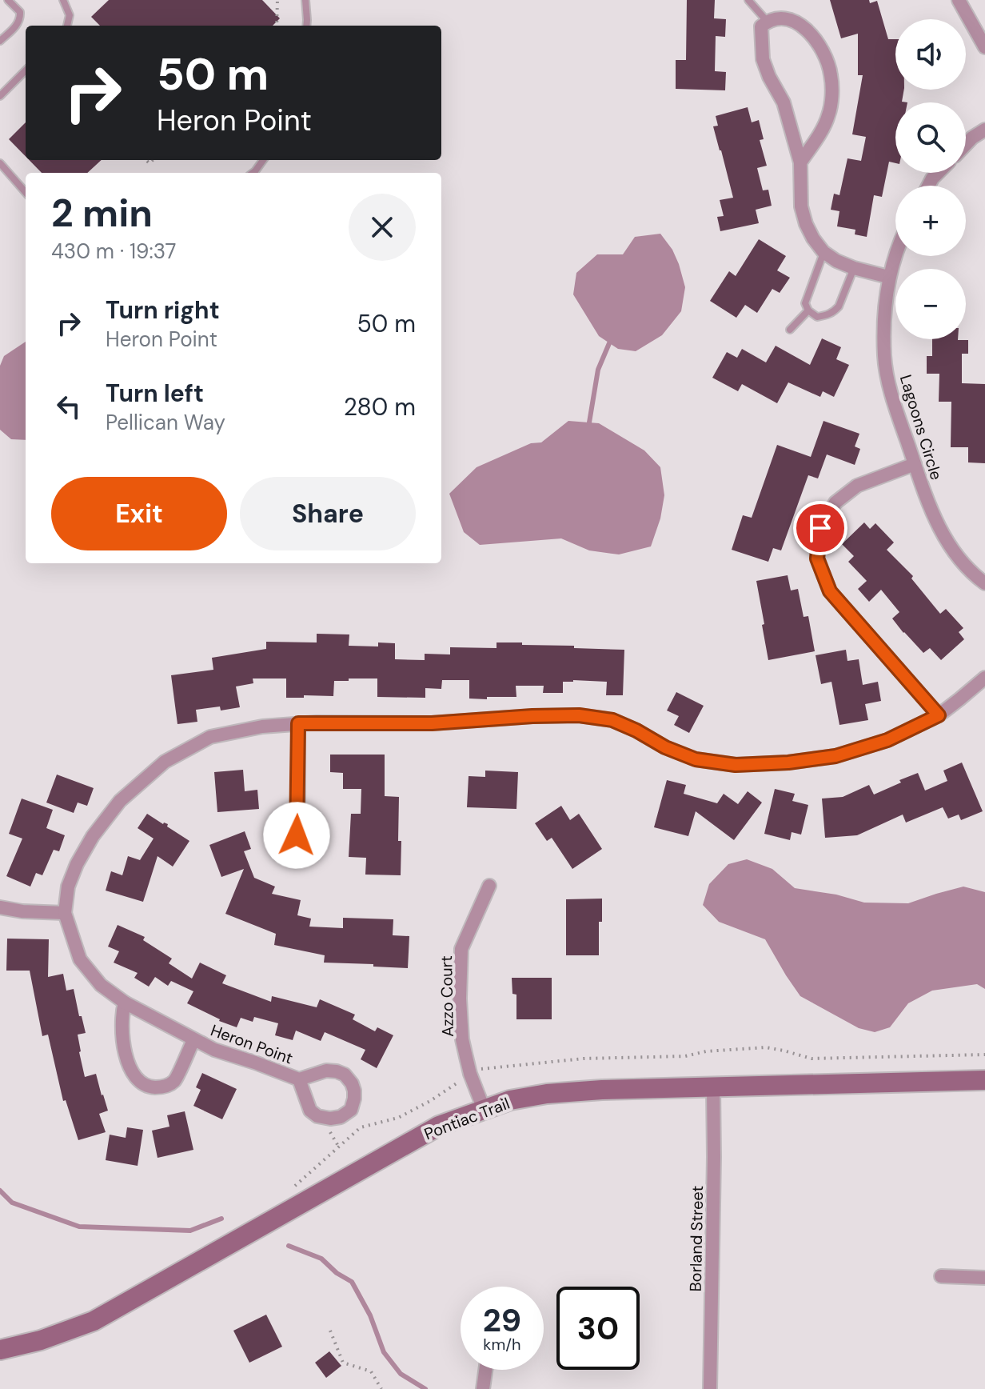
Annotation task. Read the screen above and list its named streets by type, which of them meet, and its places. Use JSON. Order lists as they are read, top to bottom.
{
  "streets": {
    "main road": ["Pontiac Trail"],
    "street": [
      "Lagoons Circle",
      "Azzo Court",
      "Heron Point",
      "Borland Street"
    ]
  },
  "crossings": [
    ["Azzo Court", "Pontiac Trail"],
    ["Pontiac Trail", "Borland Street"]
  ],
  "page": {
    "map_buttons": ["+", "−"],
    "turn": ["50 m", "Heron Point"],
    "heading": ["2 min", "430 m · 19:37"],
    "list": [
      {
        "name": "Turn right",
        "note": "Heron Point",
        "value": "50 m"
      },
      {
        "name": "Turn left",
        "note": "Pellican Way",
        "value": "280 m"
      }
    ],
    "buttons": ["Exit", "Share"],
    "speed": "29 km/h",
    "limit": "30"
  }
}
